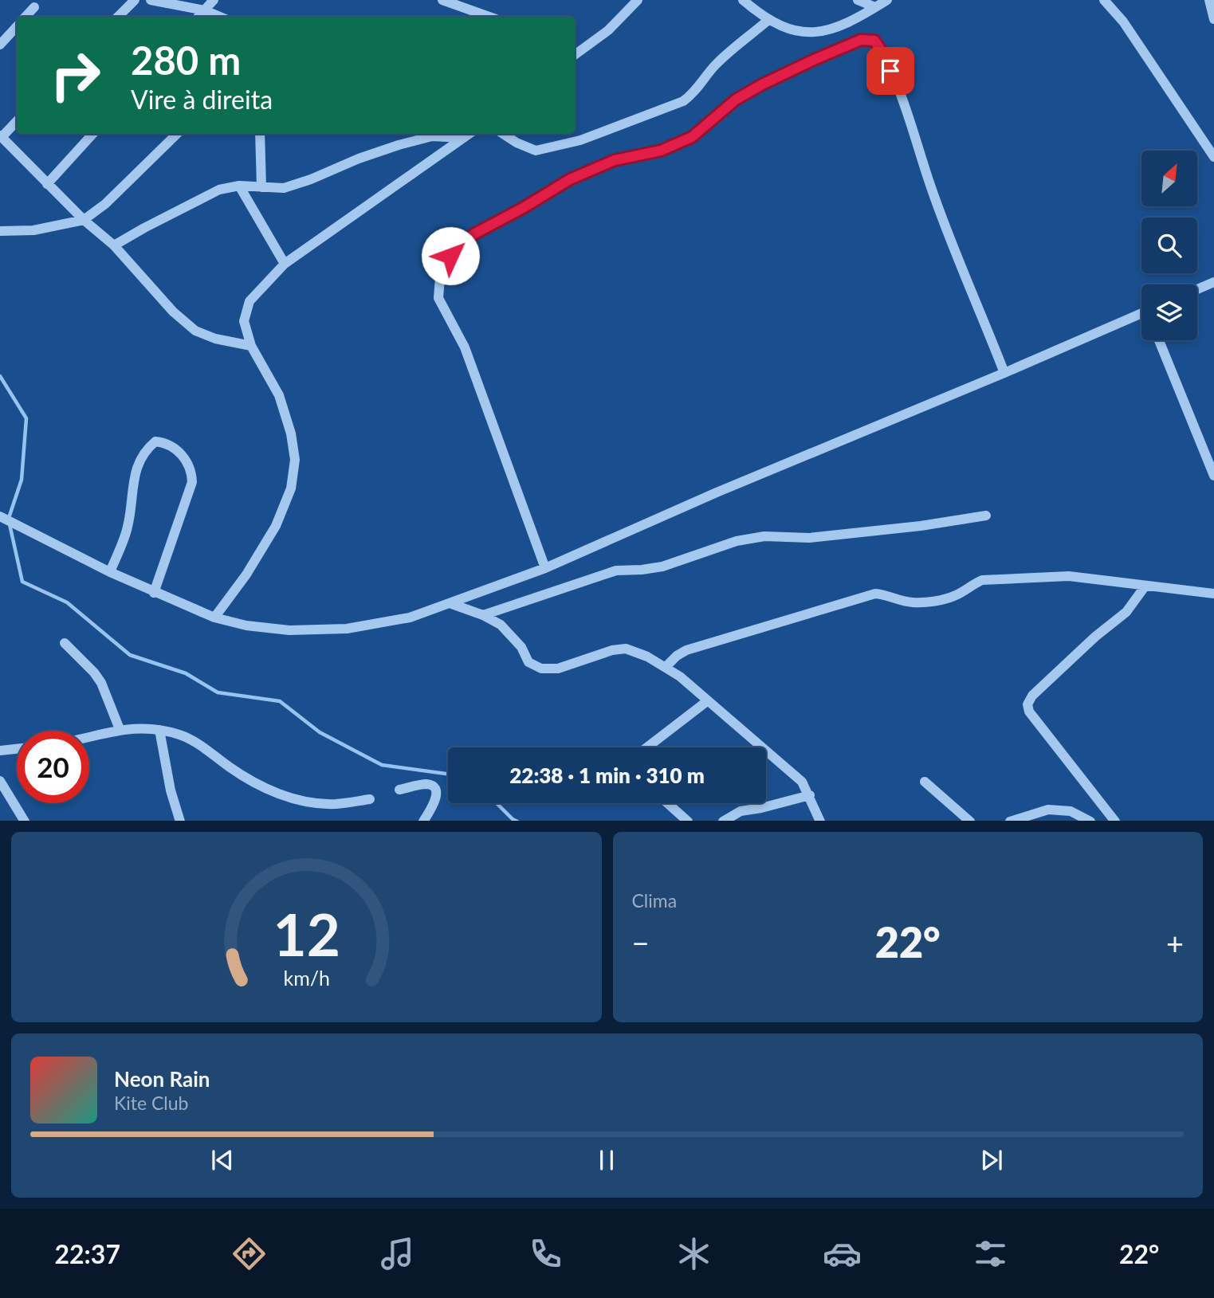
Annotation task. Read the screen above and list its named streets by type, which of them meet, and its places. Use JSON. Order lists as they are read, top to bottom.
{
  "north": "top right",
  "page": {
    "turn": ["280 m", "Vire à direita"],
    "limit": "20",
    "trip": "22:38 · 1 min · 310 m",
    "tile": "Clima",
    "heat": ["−", "22°", "+"],
    "song": ["Neon Rain", "Kite Club"],
    "tabs": ["22:37", "22°"],
    "gauge": ["12", "km/h"]
  }
}
